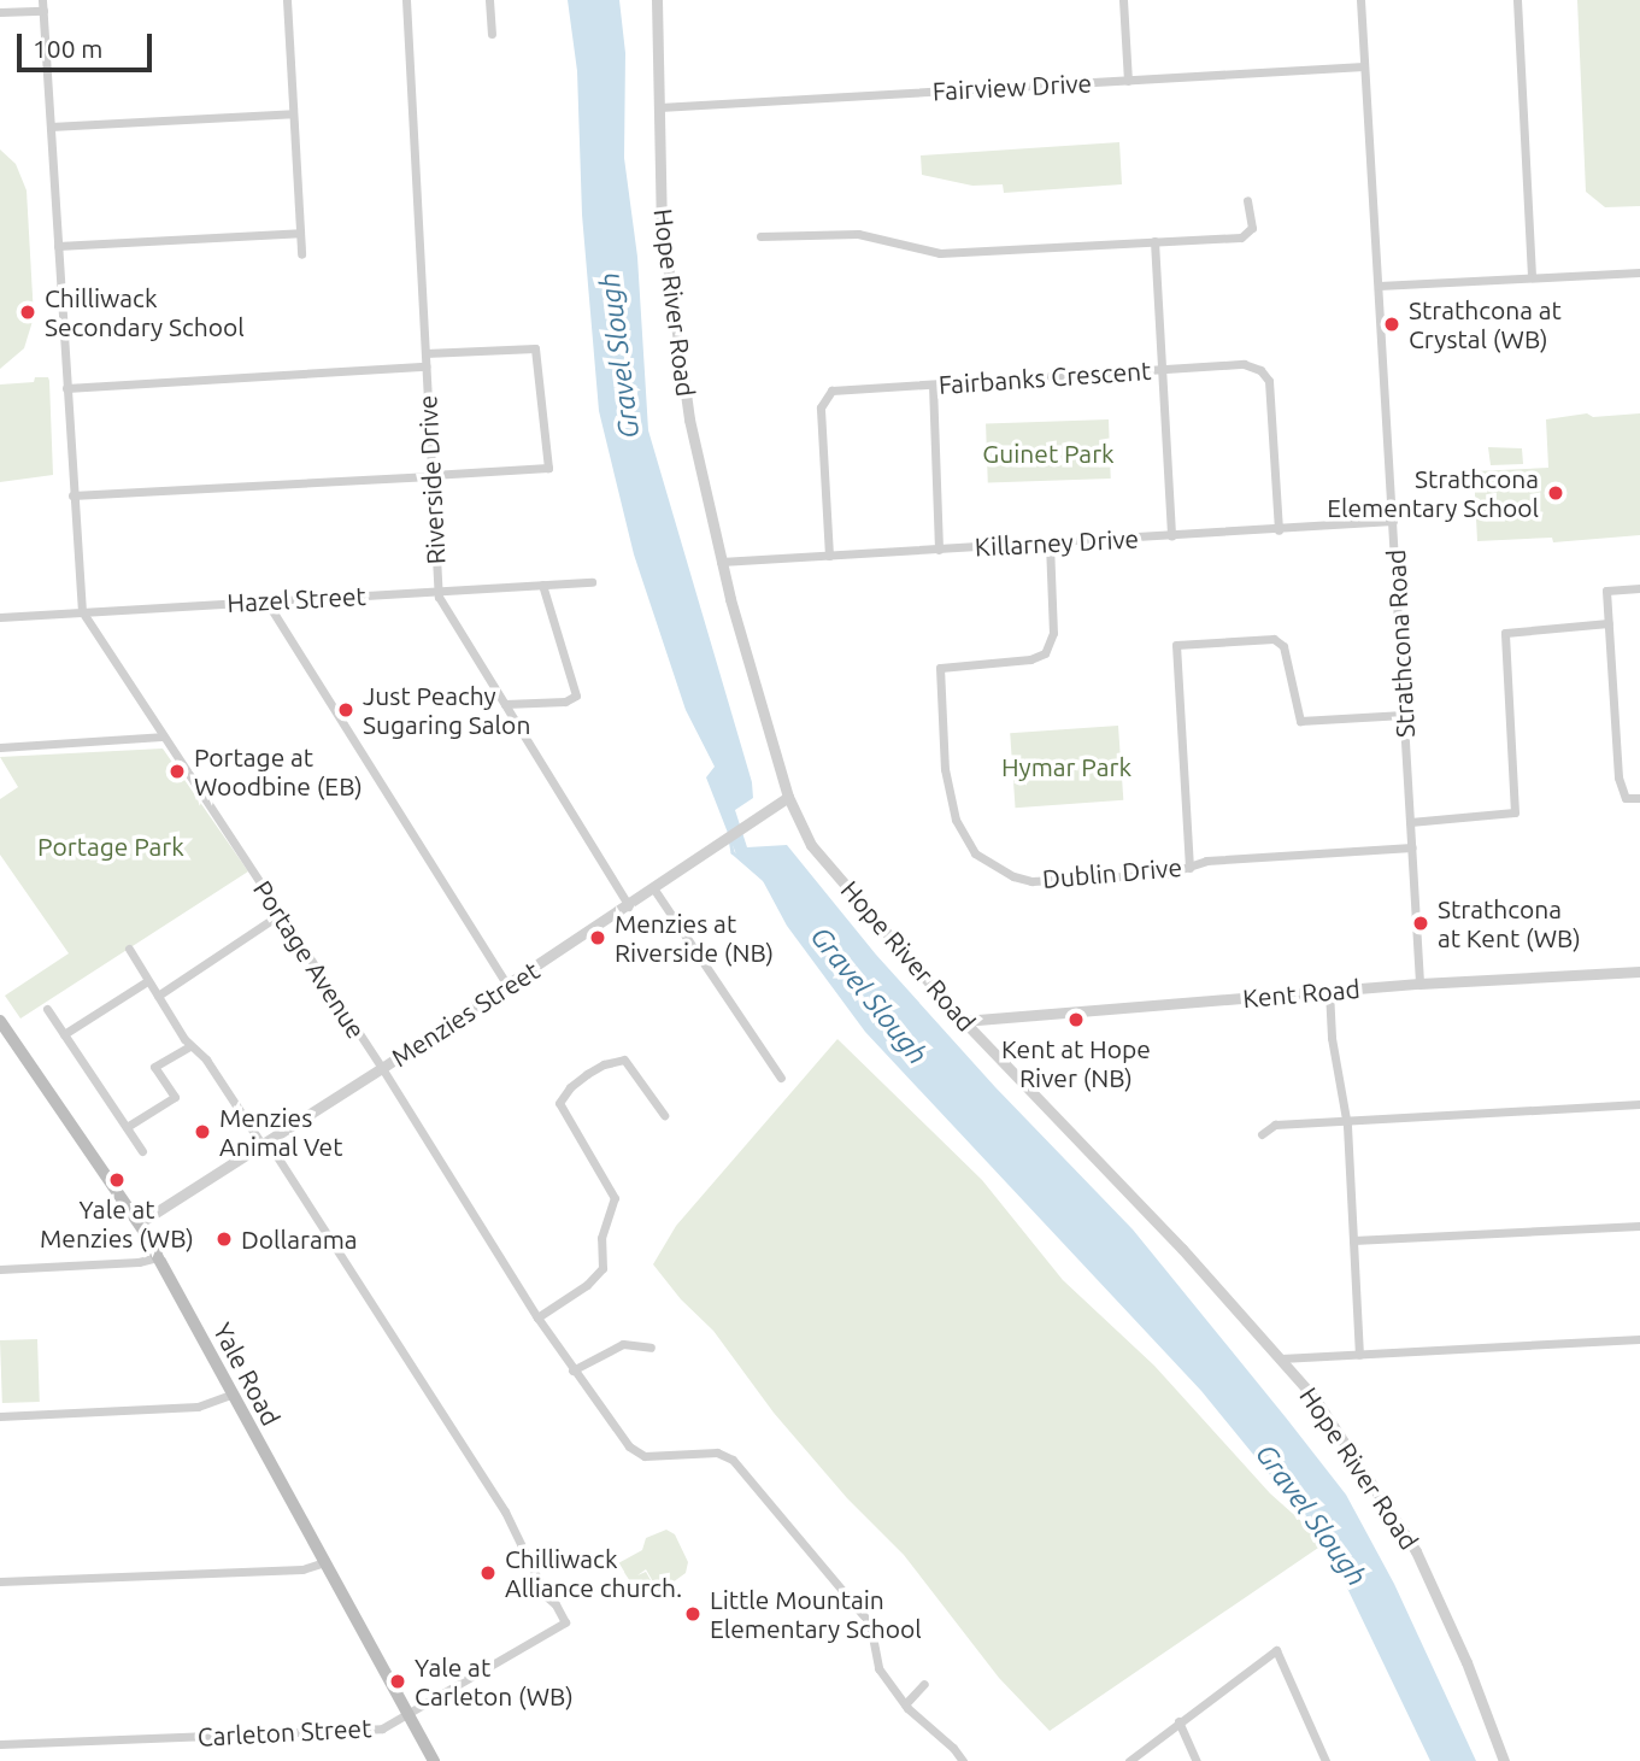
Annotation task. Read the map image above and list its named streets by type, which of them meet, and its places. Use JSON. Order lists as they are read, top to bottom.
{
  "streets": {
    "main road": ["Yale Road"],
    "street": [
      "Fairview Drive",
      "Hope River Road",
      "Fairbanks Crescent",
      "Riverside Drive",
      "Killarney Drive",
      "Hazel Street",
      "Strathcona Road",
      "Dublin Drive",
      "Portage Avenue",
      "Kent Road",
      "Menzies Street",
      "Carleton Street"
    ]
  },
  "crossings": [
    ["Fairview Drive", "Hope River Road"],
    ["Fairview Drive", "Strathcona Road"],
    ["Hope River Road", "Killarney Drive"],
    ["Hope River Road", "Kent Road"],
    ["Hope River Road", "Menzies Street"],
    ["Fairbanks Crescent", "Killarney Drive"],
    ["Riverside Drive", "Hazel Street"],
    ["Riverside Drive", "Menzies Street"],
    ["Killarney Drive", "Strathcona Road"],
    ["Killarney Drive", "Dublin Drive"],
    ["Hazel Street", "Portage Avenue"],
    ["Strathcona Road", "Dublin Drive"],
    ["Strathcona Road", "Kent Road"],
    ["Portage Avenue", "Menzies Street"],
    ["Menzies Street", "Yale Road"],
    ["Menzies Street", "Carleton Street"],
    ["Yale Road", "Carleton Street"]
  ],
  "water": ["Gravel Slough"],
  "parks": ["Guinet Park", "Hymar Park", "Portage Park"],
  "places": [
    "Chilliwack Secondary School",
    "Strathcona at Crystal (WB)",
    "Strathcona Elementary School",
    "Just Peachy Sugaring Salon",
    "Portage at Woodbine (EB)",
    "Strathcona at Kent (WB)",
    "Menzies at Riverside (NB)",
    "Kent at Hope River (NB)",
    "Menzies Animal Vet",
    "Yale at Menzies (WB)",
    "Dollarama",
    "Chilliwack Alliance church.",
    "Little Mountain Elementary School",
    "Yale at Carleton (WB)"
  ],
  "scale_bar": "100 m"
}
